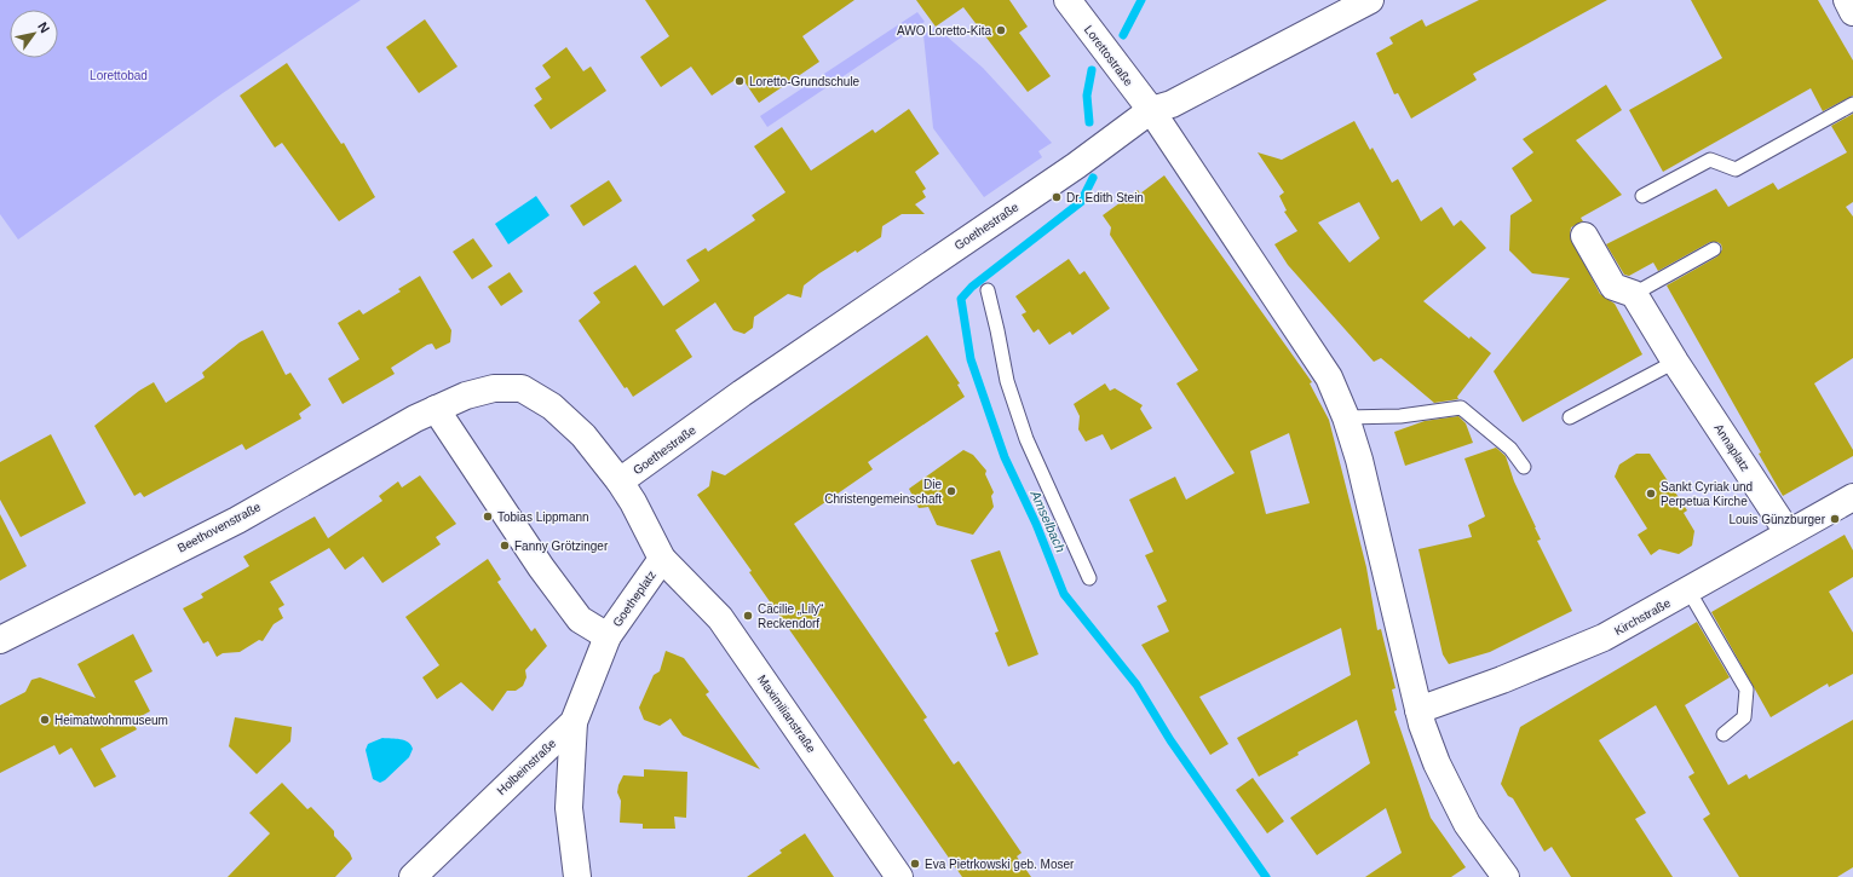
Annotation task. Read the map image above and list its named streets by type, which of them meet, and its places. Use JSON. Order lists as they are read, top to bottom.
{
  "streets": {
    "street": [
      "Lorettostraße",
      "Goethestraße",
      "Annaplatz",
      "Beethovenstraße",
      "Goetheplatz",
      "Kirchstraße",
      "Maximilianstraße",
      "Holbeinstraße"
    ]
  },
  "crossings": [
    ["Lorettostraße", "Goethestraße"],
    ["Lorettostraße", "Kirchstraße"],
    ["Goethestraße", "Goetheplatz"],
    ["Annaplatz", "Kirchstraße"],
    ["Beethovenstraße", "Goetheplatz"],
    ["Goetheplatz", "Maximilianstraße"],
    ["Goetheplatz", "Holbeinstraße"]
  ],
  "water": ["Amselbach"],
  "parks": ["Lorettobad"],
  "places": [
    "AWO Loretto-Kita",
    "Loretto-Grundschule",
    "Dr. Edith Stein",
    "Die Christengemeinschaft",
    "Sankt Cyriak und Perpetua Kirche",
    "Tobias Lippmann",
    "Louis Günzburger",
    "Fanny Grötzinger",
    "Cäcilie „Lily“ Reckendorf",
    "Heimatwohnmuseum",
    "Eva Pietrkowski geb. Moser"
  ],
  "north": "top right"
}
